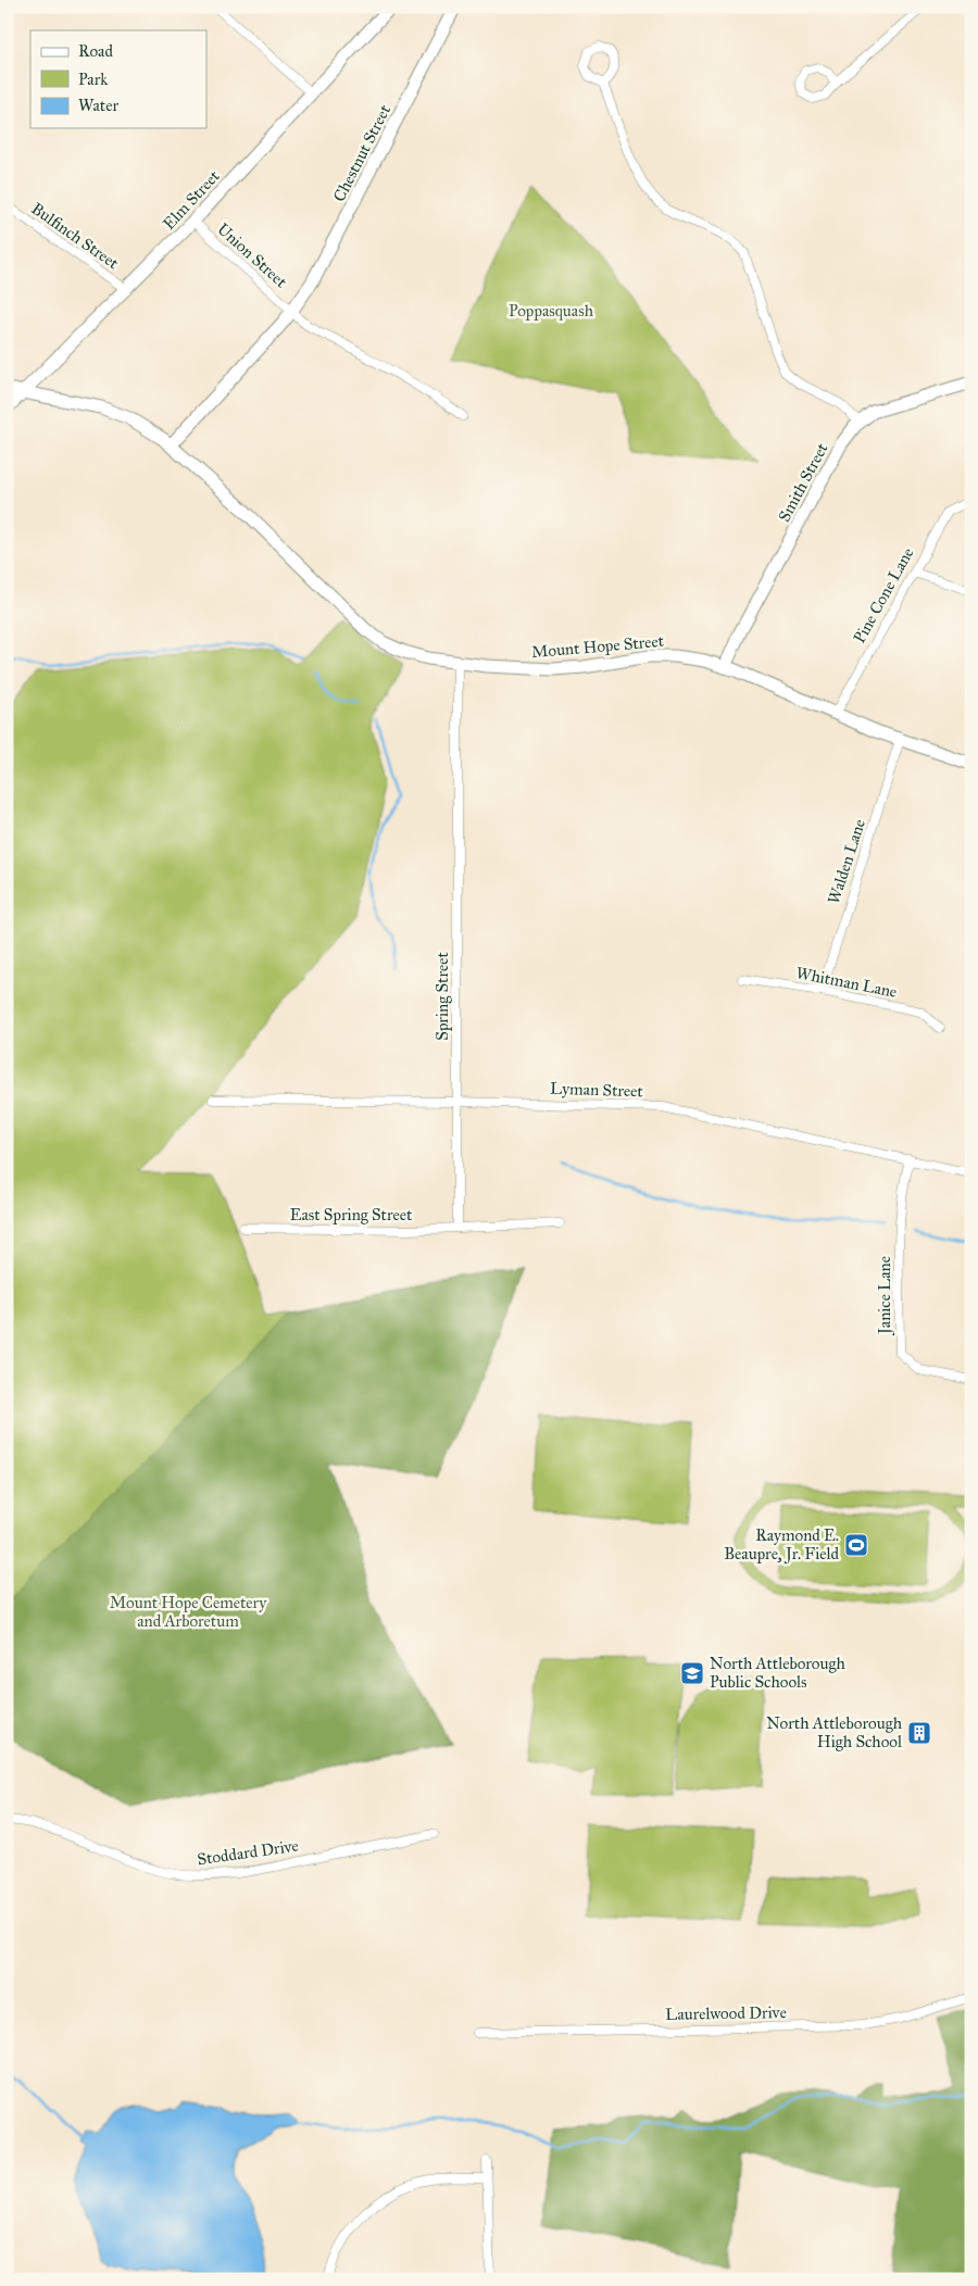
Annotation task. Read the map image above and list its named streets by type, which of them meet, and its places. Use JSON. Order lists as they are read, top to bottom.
{
  "streets": {
    "street": [
      "Chestnut Street",
      "Elm Street",
      "Bulfinch Street",
      "Union Street",
      "Smith Street",
      "Pine Cone Lane",
      "Mount Hope Street",
      "Walden Lane",
      "Whitman Lane",
      "Spring Street",
      "Lyman Street",
      "East Spring Street",
      "Janice Lane",
      "Stoddard Drive",
      "Laurelwood Drive"
    ]
  },
  "crossings": [
    ["Chestnut Street", "Union Street"],
    ["Chestnut Street", "Mount Hope Street"],
    ["Elm Street", "Bulfinch Street"],
    ["Elm Street", "Union Street"],
    ["Elm Street", "Mount Hope Street"],
    ["Smith Street", "Mount Hope Street"],
    ["Pine Cone Lane", "Mount Hope Street"],
    ["Mount Hope Street", "Walden Lane"],
    ["Mount Hope Street", "Spring Street"],
    ["Walden Lane", "Whitman Lane"],
    ["Spring Street", "Lyman Street"],
    ["Spring Street", "East Spring Street"],
    ["Lyman Street", "Janice Lane"]
  ],
  "parks": ["Poppasquash", "Mount Hope Cemetery and Arboretum"],
  "places": {
    "sports": ["Raymond E. Beaupre, Jr. Field"],
    "school or university": ["North Attleborough Public Schools"],
    "building": ["North Attleborough High School"]
  },
  "legend": ["Road", "Park", "Water"]
}
